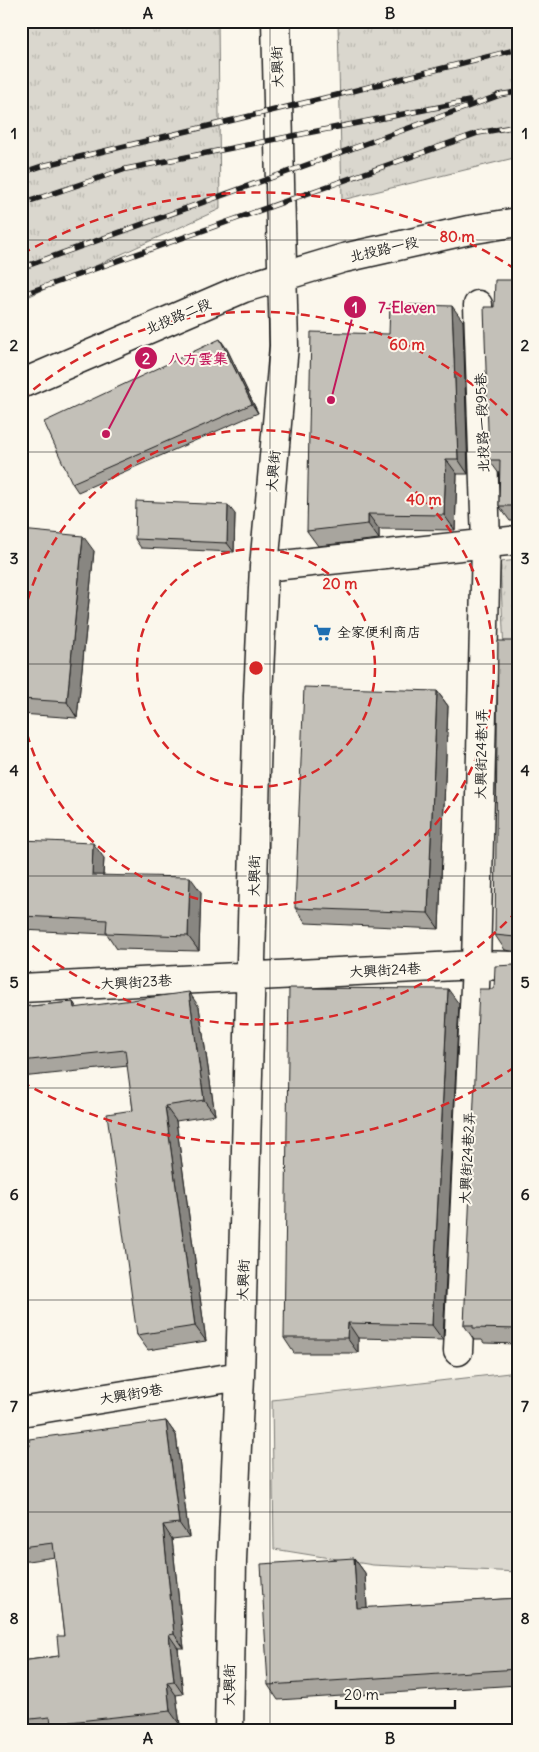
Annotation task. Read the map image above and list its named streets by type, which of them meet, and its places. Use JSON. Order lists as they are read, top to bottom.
{
  "streets": {
    "street": [
      "大興街",
      "北投路一段",
      "北投路二段",
      "北投路一段95巷",
      "大興街24巷1弄",
      "大興街24巷",
      "大興街23巷",
      "大興街24巷2弄",
      "大興街9巷"
    ]
  },
  "crossings": [
    ["大興街", "北投路一段"],
    ["大興街", "北投路二段"],
    ["大興街", "大興街24巷"],
    ["大興街", "大興街23巷"],
    ["大興街", "大興街9巷"],
    ["北投路一段", "北投路二段"],
    ["北投路一段95巷", "大興街24巷1弄"],
    ["大興街24巷1弄", "大興街24巷"],
    ["大興街24巷1弄", "大興街24巷2弄"],
    ["大興街24巷", "大興街23巷"],
    ["大興街24巷", "大興街24巷2弄"]
  ],
  "places": {
    "other": ["7-Eleven", "八方雲集"],
    "supermarket": ["全家便利商店"]
  },
  "scale_bar": "20 m",
  "grid": {
    "columns": ["A", "B"],
    "rows": [
      "1",
      "2",
      "3",
      "4",
      "5",
      "6",
      "7",
      "8"
    ]
  },
  "rings": [
    "80 m",
    "60 m",
    "40 m",
    "20 m"
  ]
}
